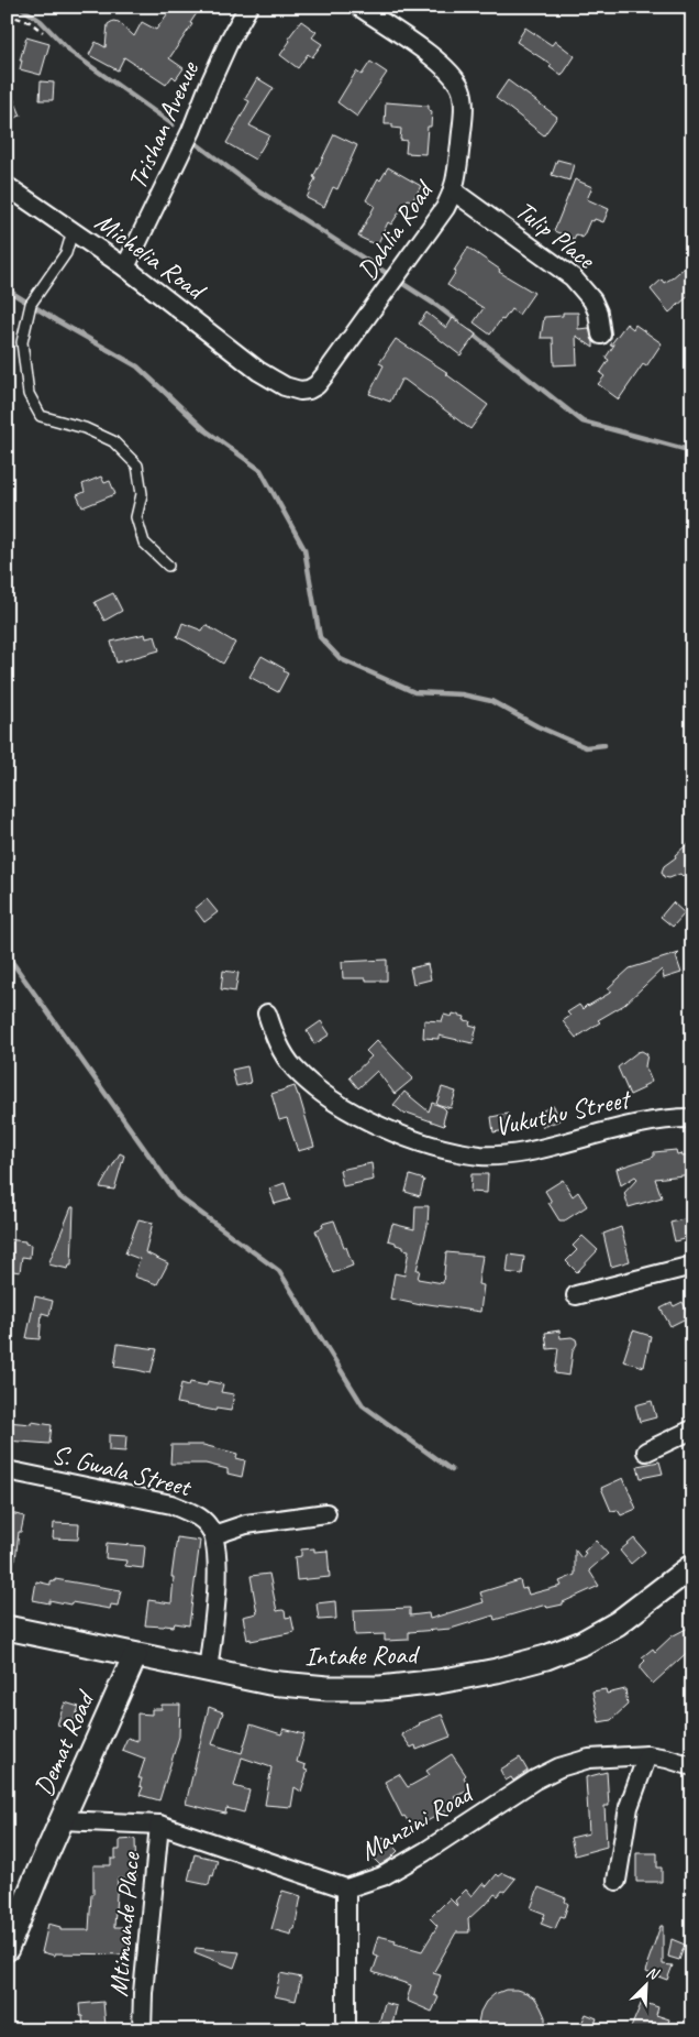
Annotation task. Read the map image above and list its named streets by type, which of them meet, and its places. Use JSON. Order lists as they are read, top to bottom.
{
  "streets": {
    "street": [
      "Trishan Avenue",
      "Dahlia Road",
      "Tulip Place",
      "Michelia Road",
      "Vukuthu Street",
      "S. Gwala Street",
      "Intake Road",
      "Demat Road",
      "Manzini Road",
      "Mtimande Place"
    ]
  },
  "crossings": [
    ["Trishan Avenue", "Michelia Road"],
    ["Dahlia Road", "Tulip Place"],
    ["Dahlia Road", "Michelia Road"],
    ["Intake Road", "Demat Road"],
    ["Demat Road", "Manzini Road"],
    ["Manzini Road", "Mtimande Place"]
  ],
  "north": "top right"
}
